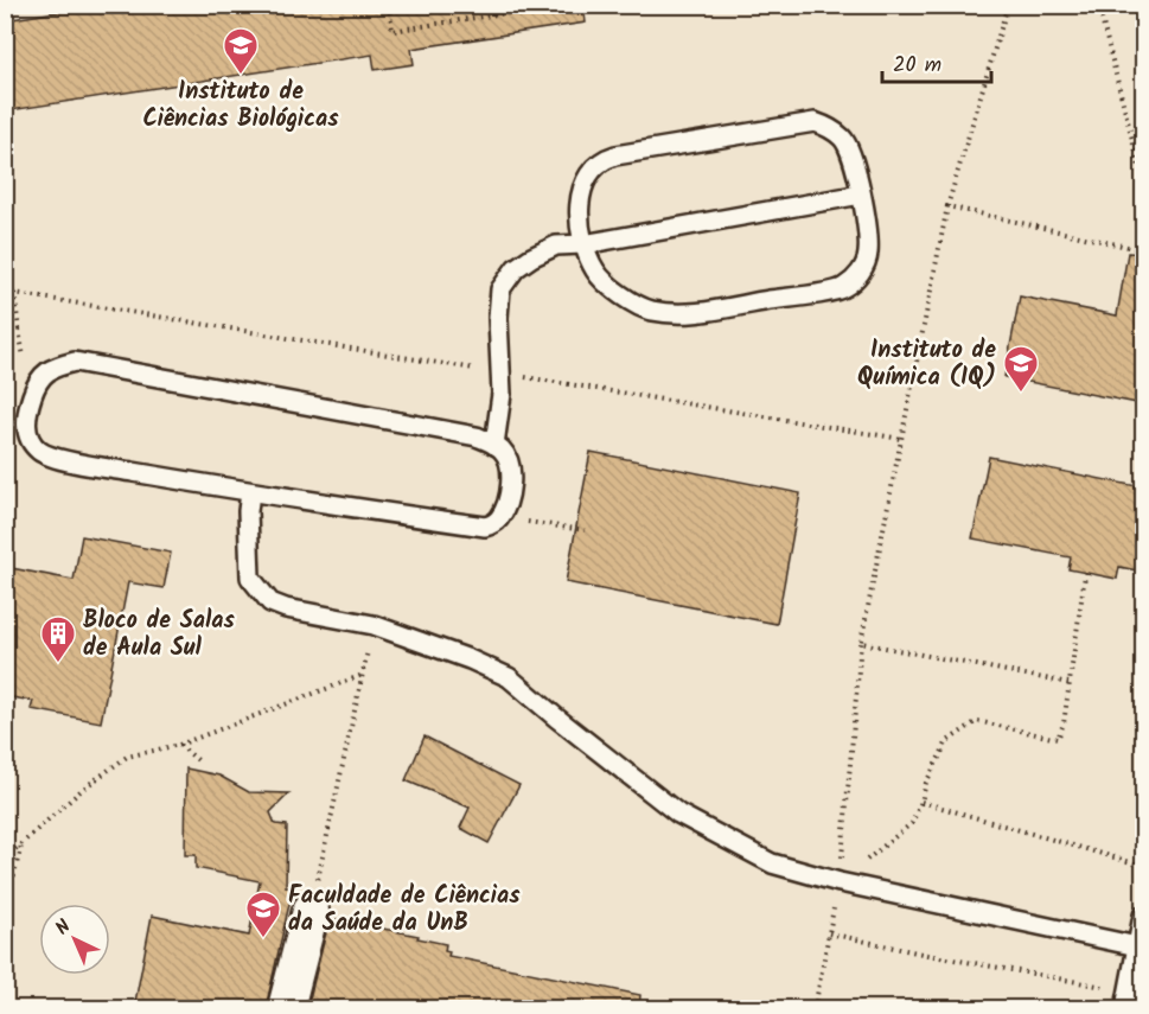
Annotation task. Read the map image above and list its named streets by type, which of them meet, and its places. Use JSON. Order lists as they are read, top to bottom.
{
  "places": {
    "school or university": ["Instituto de Ciências Biológicas", "Instituto de Química (IQ)", "Faculdade de Ciências da Saúde da UnB"],
    "building": ["Bloco de Salas de Aula Sul"]
  },
  "scale_bar": "20 m",
  "north": "top left"
}
